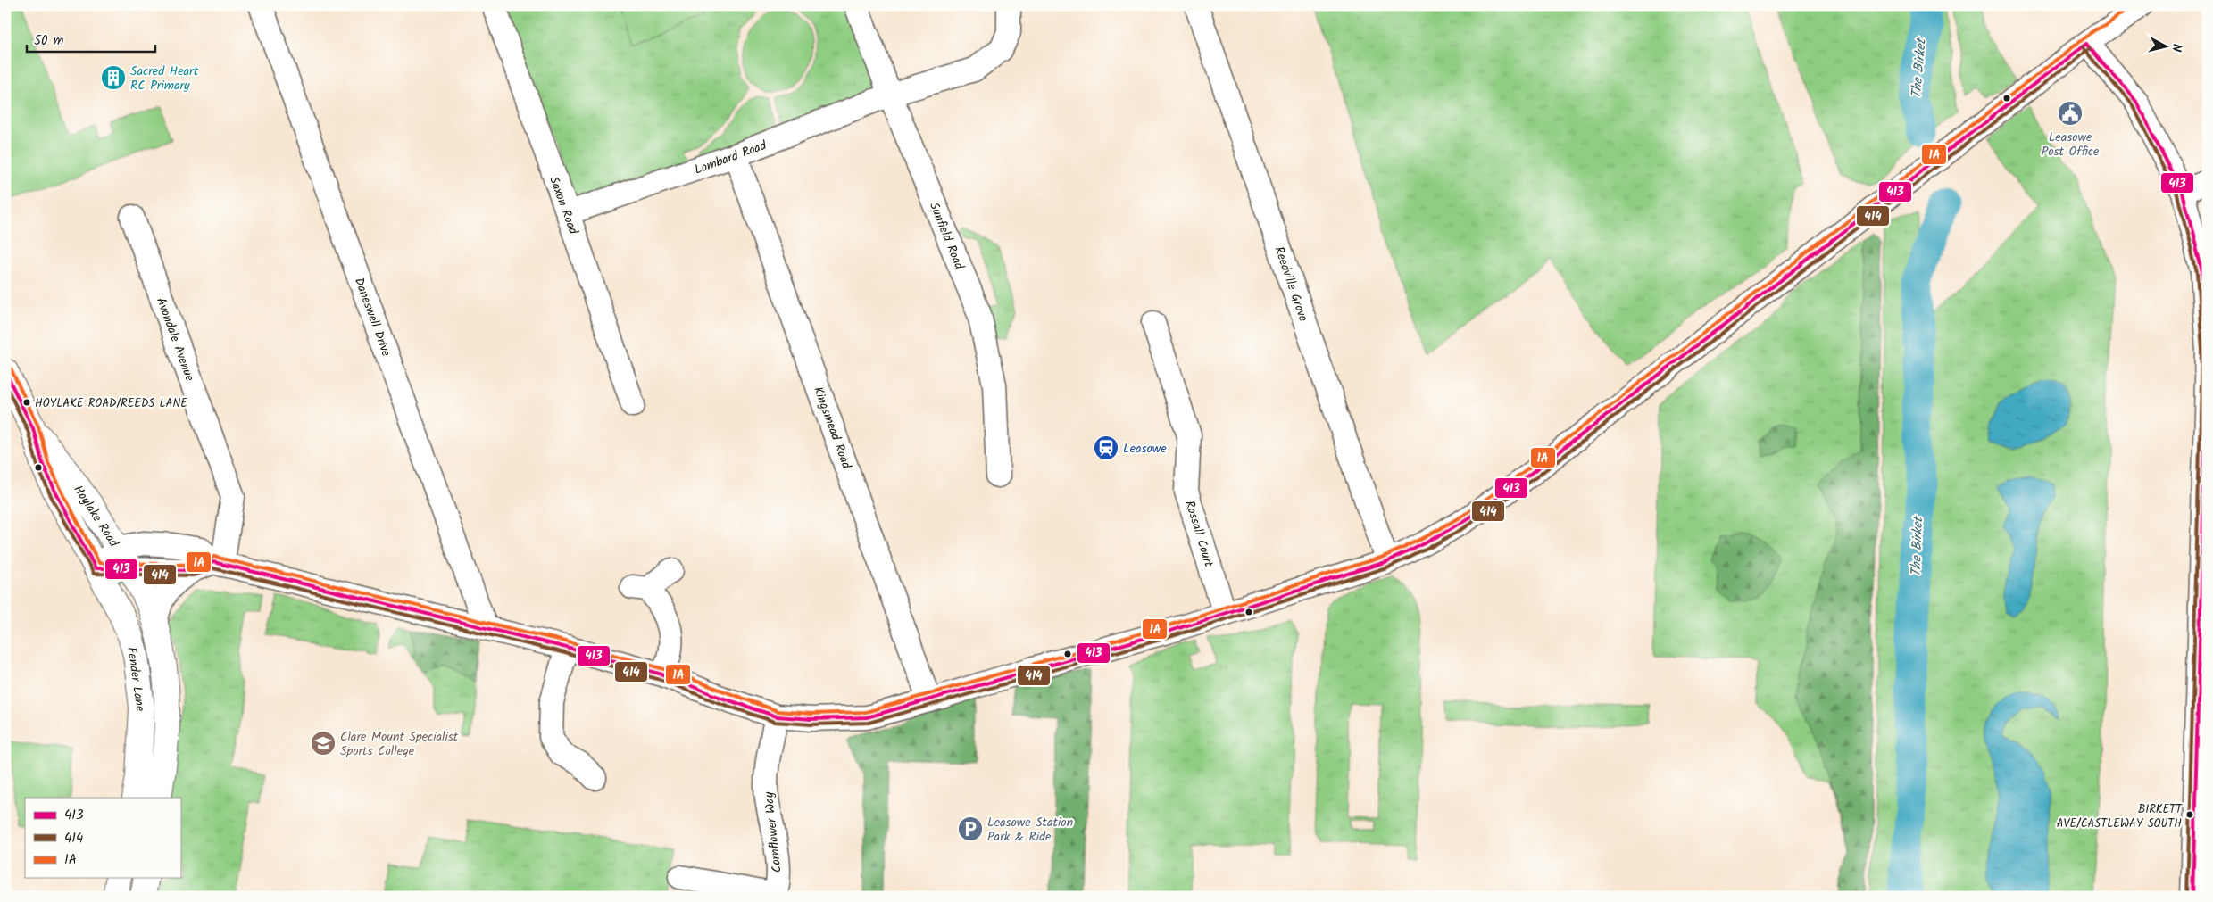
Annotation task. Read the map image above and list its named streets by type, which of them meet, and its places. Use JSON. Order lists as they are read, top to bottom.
{
  "streets": {
    "main road": ["Hoylake Road", "Fender Lane"],
    "street": [
      "Lombard Road",
      "Saxon Road",
      "Sunfield Road",
      "Reedville Grove",
      "Daneswell Drive",
      "Avondale Avenue",
      "Kingsmead Road",
      "Rossall Court",
      "Cornflower Way"
    ]
  },
  "crossings": [
    ["Lombard Road", "Saxon Road"],
    ["Lombard Road", "Sunfield Road"],
    ["Lombard Road", "Kingsmead Road"],
    ["Hoylake Road", "Fender Lane"]
  ],
  "water": ["The Birket"],
  "places": {
    "building": ["Sacred Heart RC Primary"],
    "public building": ["Leasowe Post Office"],
    "other": ["HOYLAKE ROAD/REEDS LANE", "BIRKETT AVE/CASTLEWAY SOUTH"],
    "station": ["Leasowe"],
    "school or university": ["Clare Mount Specialist Sports College"],
    "parking": ["Leasowe Station Park & Ride"]
  },
  "lines": ["transit line 1A", "transit line 413", "transit line 414"],
  "legend": ["413", "414", "1A"],
  "scale_bar": "50 m",
  "north": "right"
}
